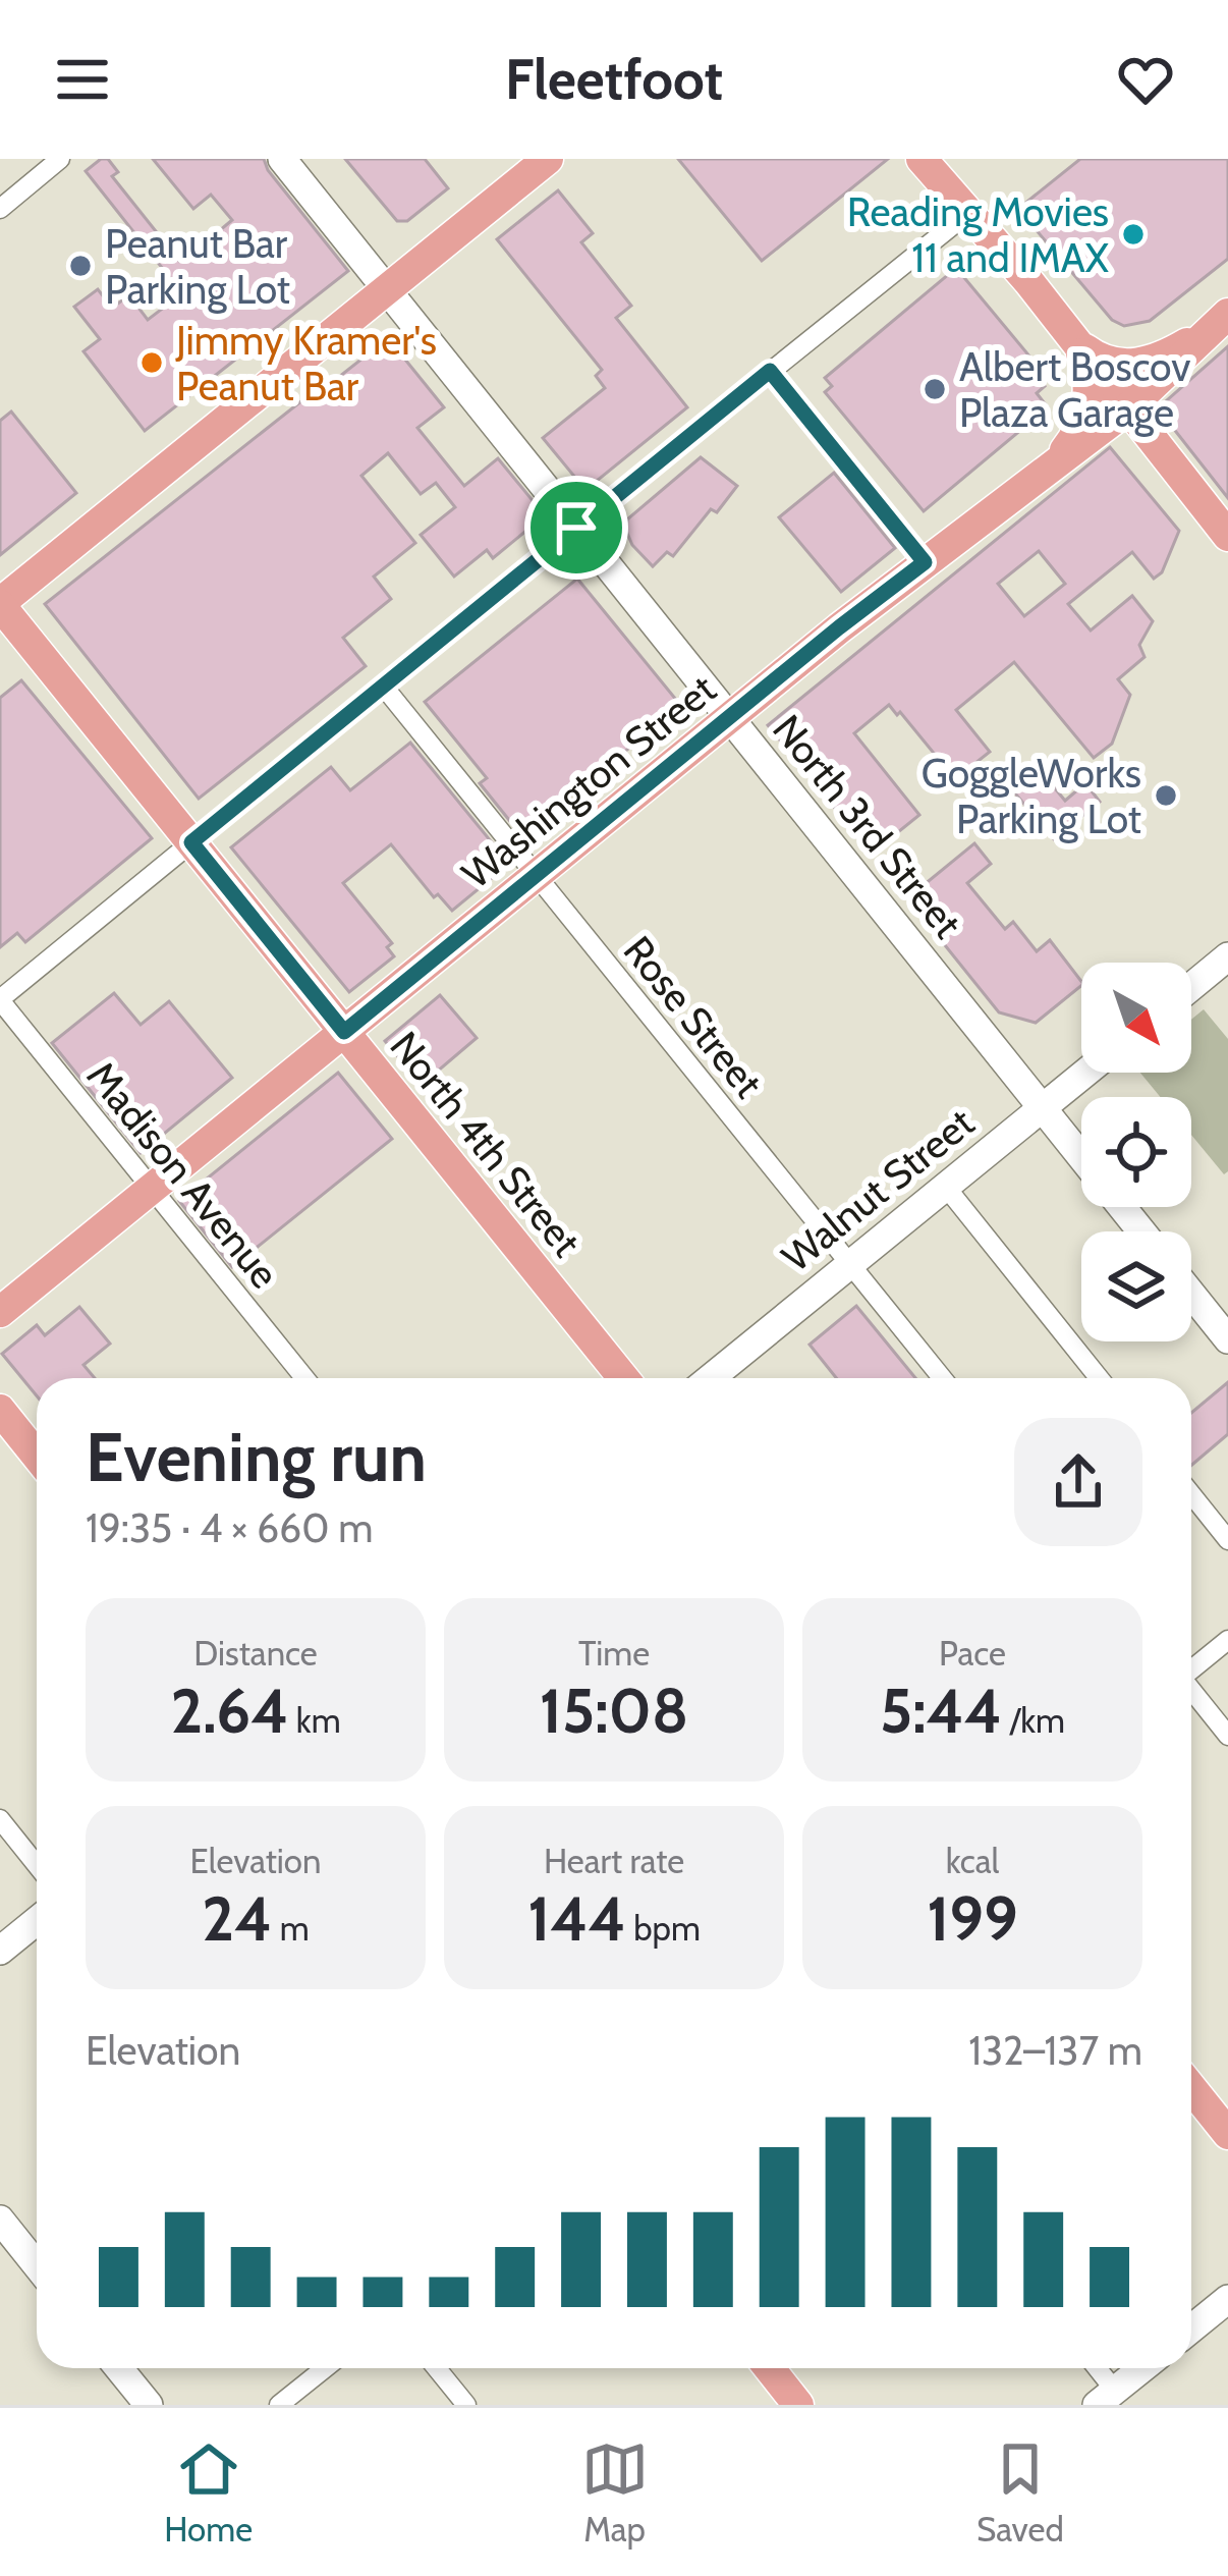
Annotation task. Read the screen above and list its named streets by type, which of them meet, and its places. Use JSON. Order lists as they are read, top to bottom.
{
  "streets": {
    "main road": ["Washington Street", "North 4th Street"],
    "street": [
      "North 3rd Street",
      "Rose Street",
      "Madison Avenue",
      "Walnut Street"
    ]
  },
  "crossings": [
    ["Washington Street", "North 3rd Street"],
    ["Washington Street", "Rose Street"],
    ["Washington Street", "North 4th Street"],
    ["Washington Street", "Madison Avenue"],
    ["North 3rd Street", "Walnut Street"],
    ["Rose Street", "Walnut Street"]
  ],
  "places": [
    "Reading Movies 11 and IMAX",
    "Peanut Bar Parking Lot",
    "Jimmy Kramer's Peanut Bar",
    "Albert Boscov Plaza Garage",
    "GoggleWorks Parking Lot"
  ],
  "north": "bottom right",
  "page": {
    "header": "Fleetfoot",
    "heading": ["Evening run", "19:35 · 4 × 660 m"],
    "stats": [
      ["Distance", "2.64 km"],
      ["Time", "15:08"],
      ["Pace", "5:44 /km"],
      ["Elevation", "24 m"],
      ["Heart rate", "144 bpm"],
      ["kcal", "199"]
    ],
    "chart": ["Elevation", "132–137 m"],
    "tabs": ["Home", "Map", "Saved"]
  }
}
